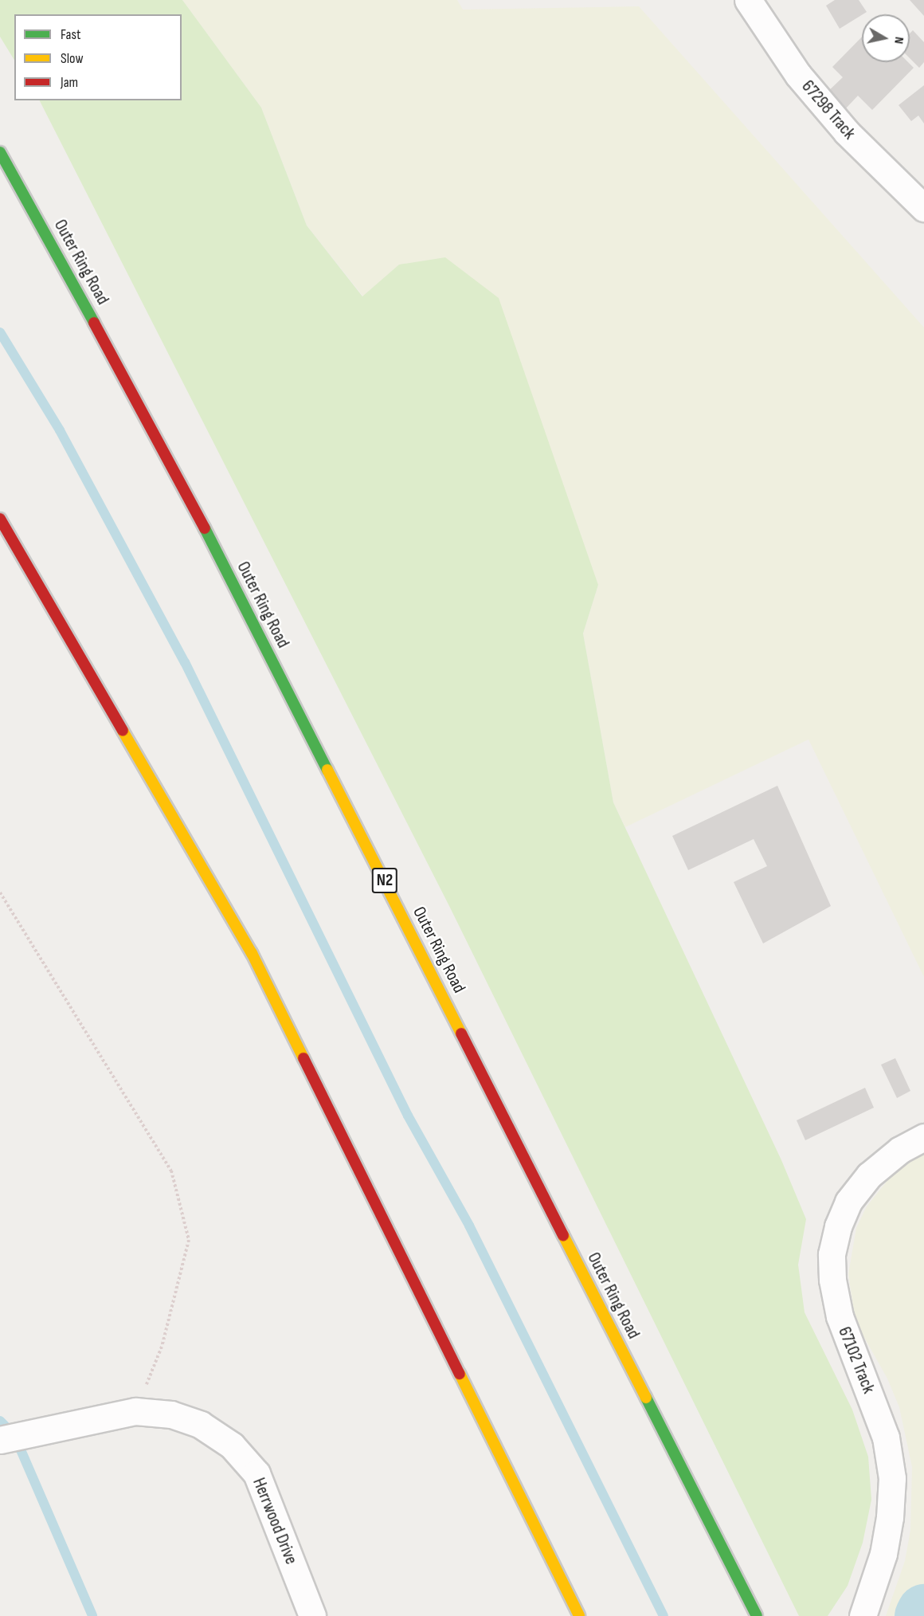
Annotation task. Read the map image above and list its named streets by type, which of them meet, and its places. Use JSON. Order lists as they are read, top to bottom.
{
  "streets": {
    "highway": ["Outer Ring Road", "N2"],
    "street": ["67298 Track", "67102 Track", "Herrwood Drive"]
  },
  "legend": ["Fast", "Slow", "Jam"],
  "north": "right"
}
